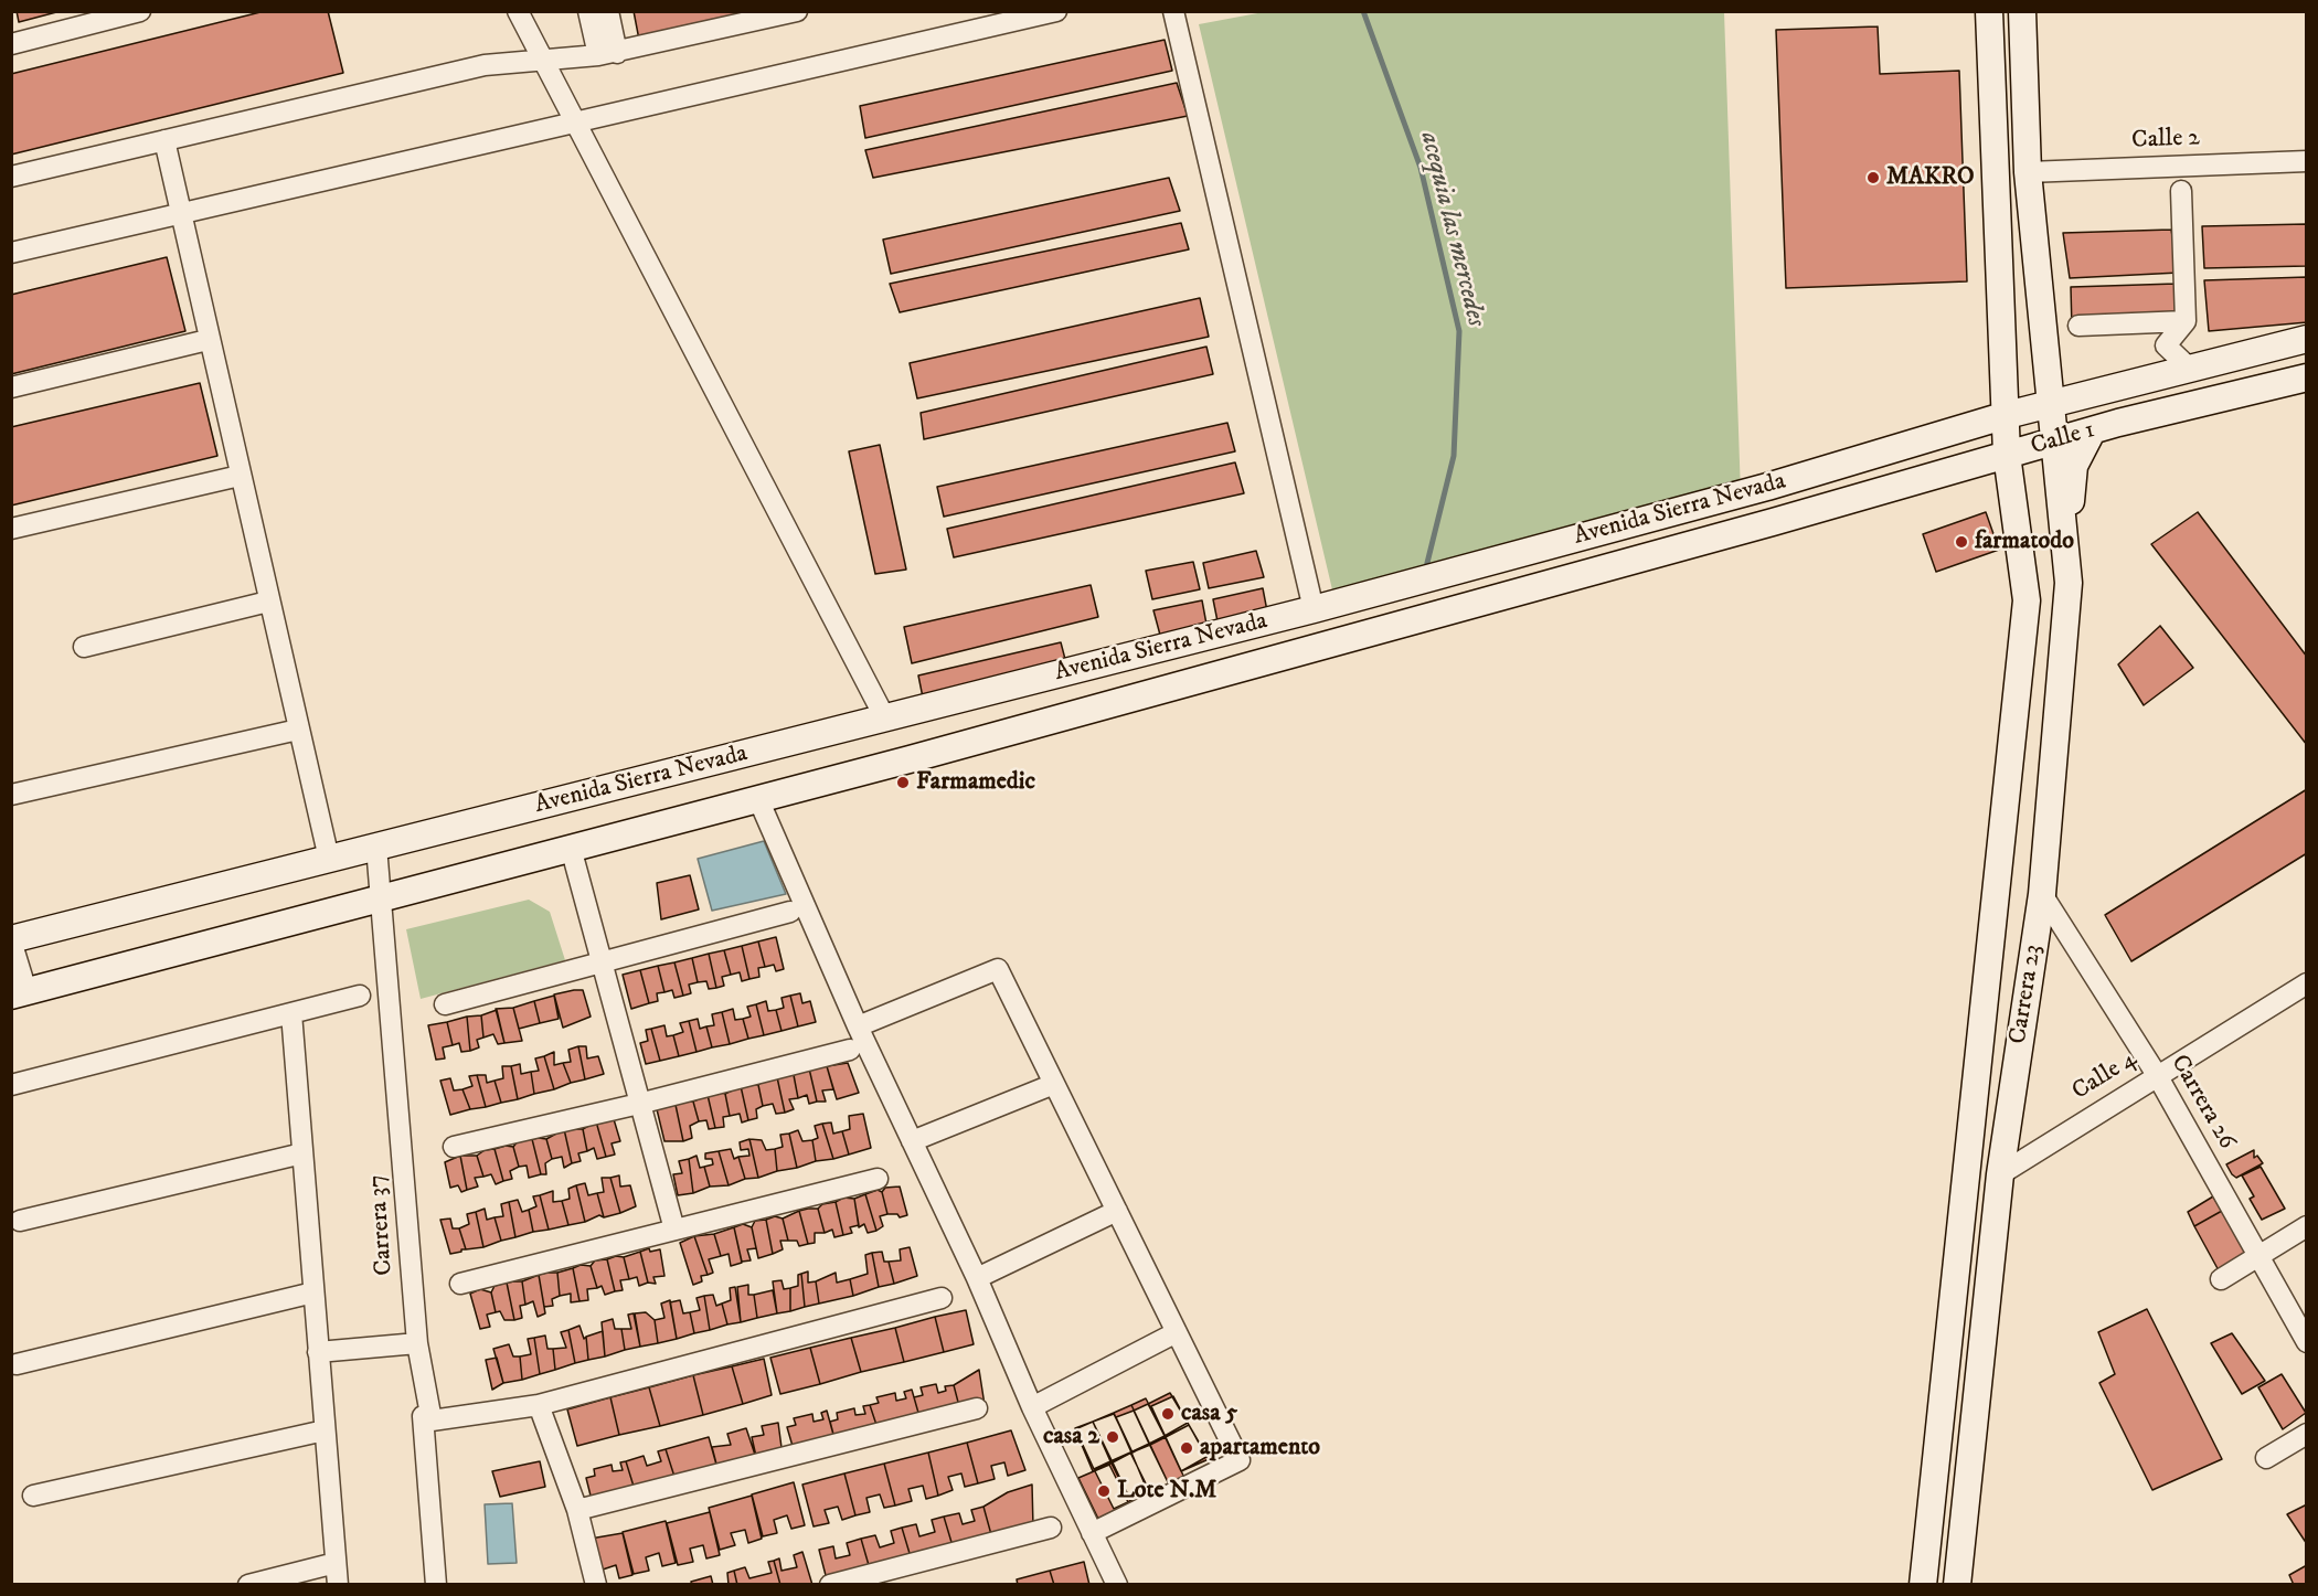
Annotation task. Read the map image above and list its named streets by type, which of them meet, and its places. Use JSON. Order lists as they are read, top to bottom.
{
  "streets": {
    "main road": ["Calle 1", "Avenida Sierra Nevada", "Carrera 23"],
    "street": [
      "Calle 2",
      "Calle 4",
      "Carrera 26",
      "Carrera 37"
    ]
  },
  "crossings": [
    ["Calle 2", "Carrera 23"],
    ["Calle 1", "Avenida Sierra Nevada"],
    ["Calle 1", "Carrera 23"],
    ["Avenida Sierra Nevada", "Carrera 23"],
    ["Avenida Sierra Nevada", "Carrera 37"],
    ["Carrera 23", "Calle 4"],
    ["Carrera 23", "Carrera 26"],
    ["Calle 4", "Carrera 26"]
  ],
  "water": ["acequia las mercedes"],
  "places": [
    "MAKRO",
    "farmatodo",
    "Farmamedic",
    "casa 5",
    "casa 2",
    "apartamento",
    "Lote N.M"
  ]
}
